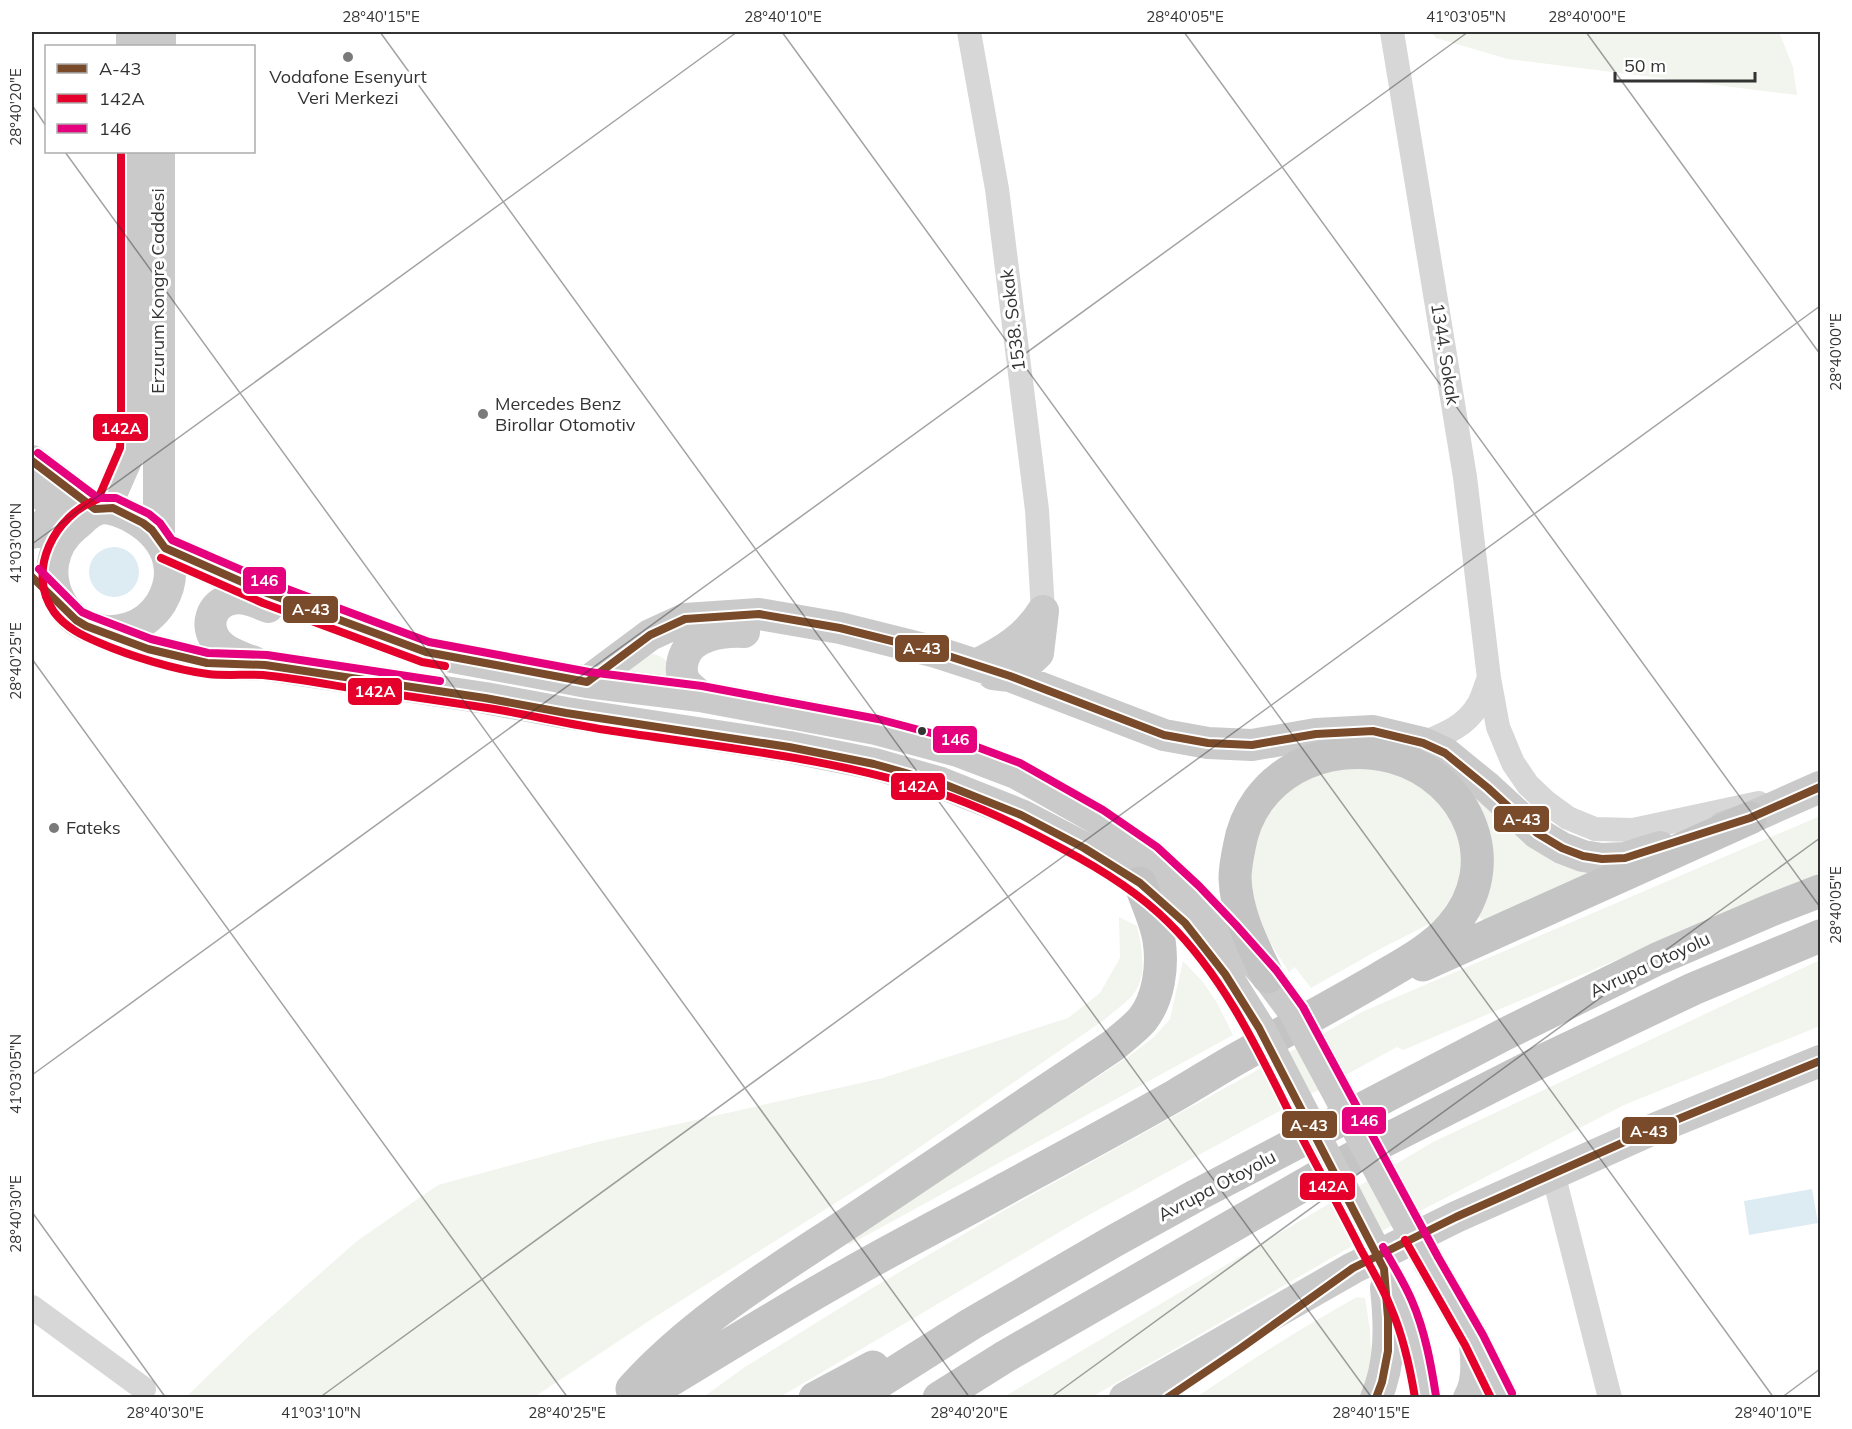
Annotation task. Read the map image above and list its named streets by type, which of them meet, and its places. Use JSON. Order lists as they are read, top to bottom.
{
  "streets": {
    "highway": ["Avrupa Otoyolu"],
    "main road": ["Erzurum Kongre Caddesi"],
    "street": ["1538. Sokak", "1344. Sokak"]
  },
  "places": ["Vodafone Esenyurt Veri Merkezi", "Mercedes Benz Birollar Otomotiv", "Fateks"],
  "lines": ["transit line 142A", "transit line 146", "transit line A-43"],
  "legend": ["A-43", "142A", "146"],
  "scale_bar": "50 m",
  "coordinates": [
    "28°40'15\"E",
    "28°40'10\"E",
    "28°40'05\"E",
    "41°03'05\"N",
    "28°40'00\"E",
    "28°40'20\"E",
    "41°03'00\"N",
    "28°40'25\"E",
    "28°40'30\"E",
    "41°03'10\"N"
  ]
}
